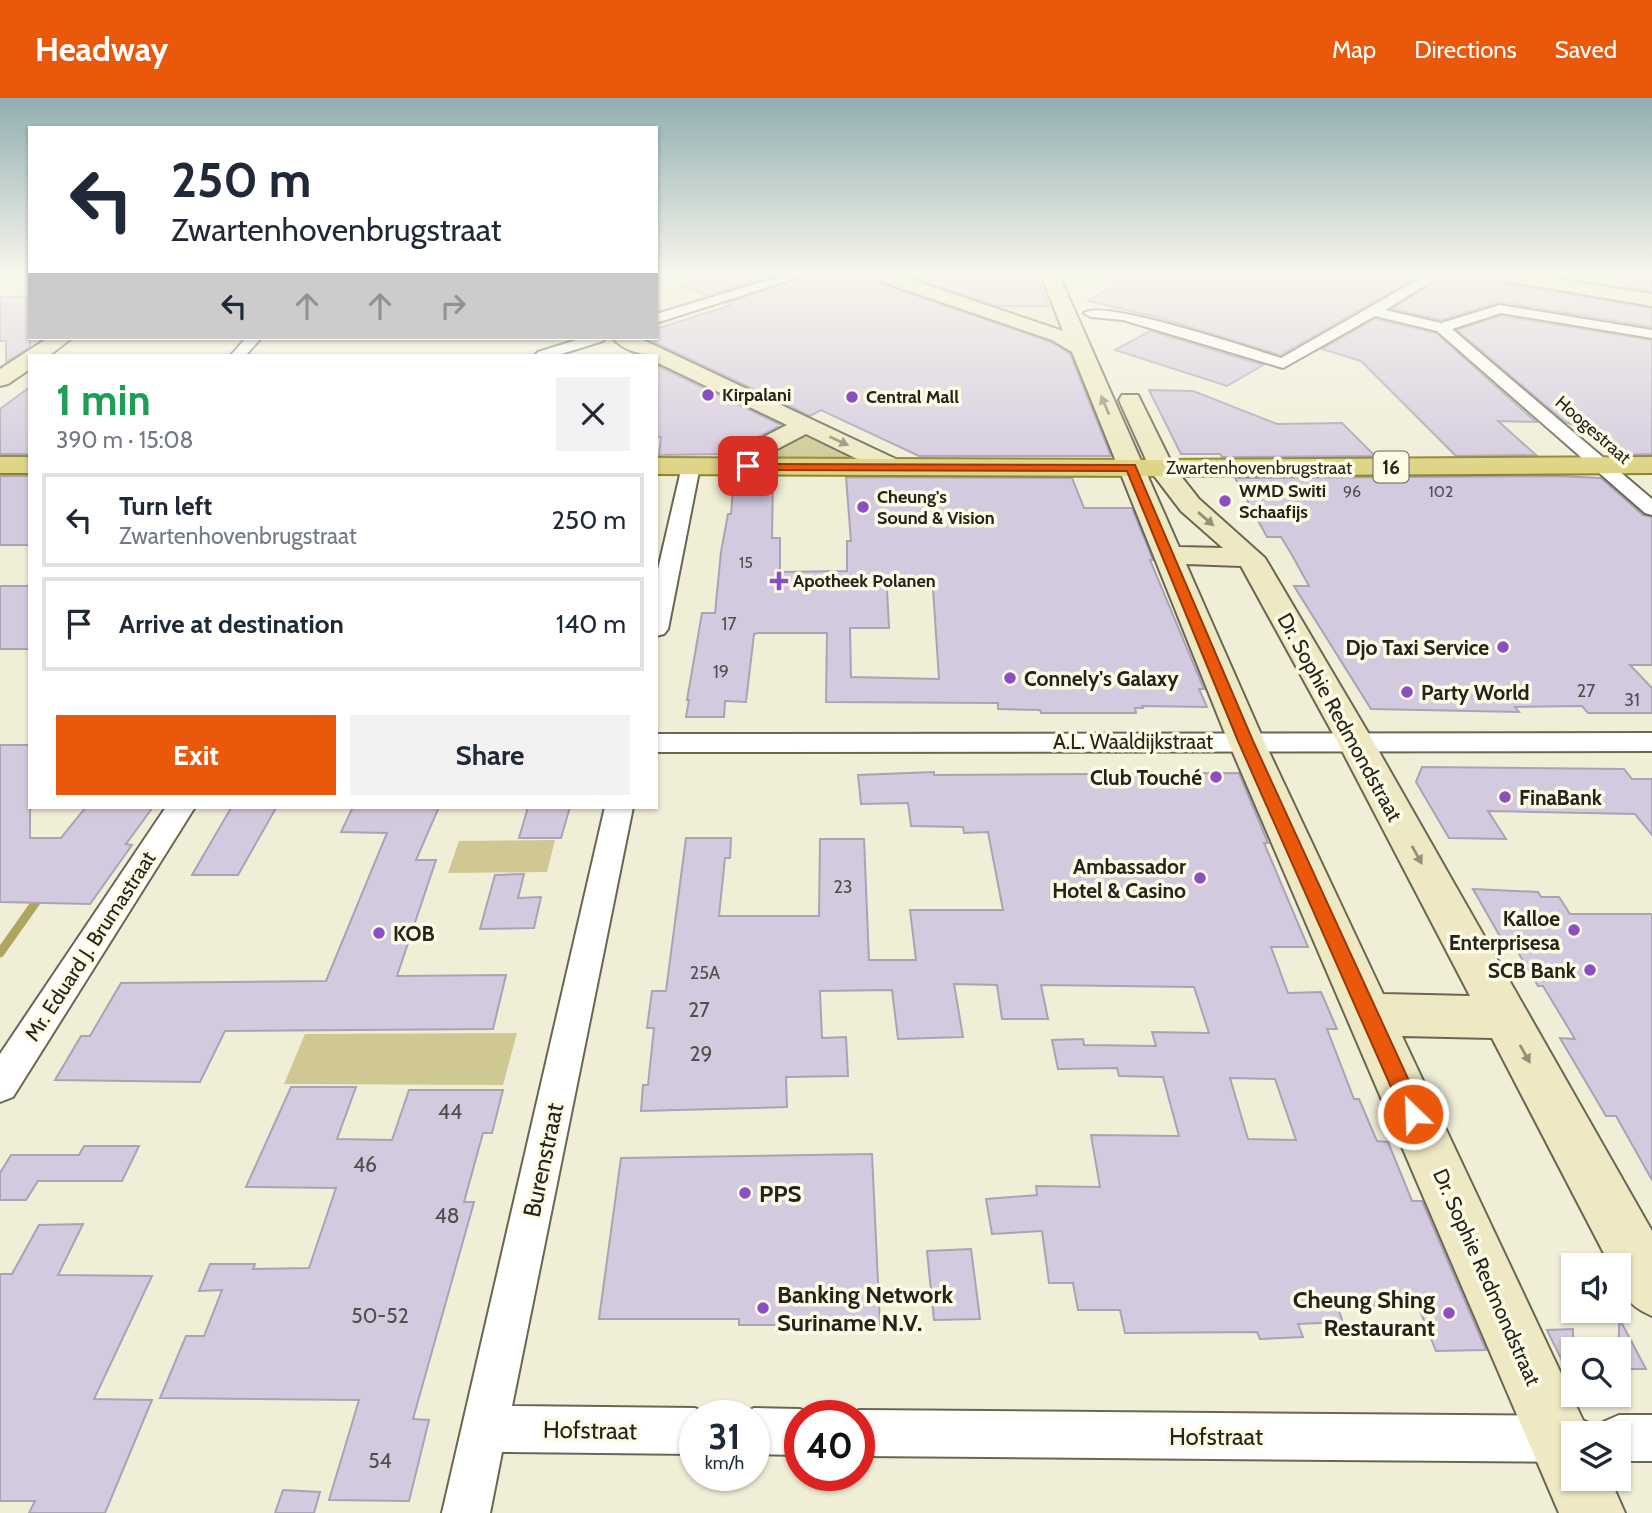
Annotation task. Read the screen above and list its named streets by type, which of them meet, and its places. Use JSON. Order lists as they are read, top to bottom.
{
  "streets": {
    "main road": ["16", "Zwartenhovenbrugstraat"],
    "street": [
      "Hoogestraat",
      "Dr. Sophie Redmondstraat",
      "A.L. Waaldijkstraat",
      "Mr. Eduard J. Brumastraat",
      "Burenstraat",
      "Hofstraat"
    ]
  },
  "crossings": [
    ["Hoogestraat", "Zwartenhovenbrugstraat"],
    ["Zwartenhovenbrugstraat", "Dr. Sophie Redmondstraat"],
    ["Dr. Sophie Redmondstraat", "A.L. Waaldijkstraat"],
    ["Burenstraat", "Hofstraat"]
  ],
  "places": {
    "other": [
      "Kirpalani",
      "Central Mall",
      "WMD Switi Schaafijs",
      "Cheung's Sound & Vision",
      "Djo Taxi Service",
      "Connely's Galaxy",
      "Party World",
      "Club Touché",
      "FinaBank",
      "Ambassador Hotel & Casino",
      "Kalloe Enterprisesa",
      "KOB",
      "SCB Bank",
      "PPS",
      "Banking Network Suriname N.V.",
      "Cheung Shing Restaurant"
    ],
    "health": ["Apotheek Polanen"]
  },
  "house_numbers": [
    "96",
    "102",
    "15",
    "17",
    "19",
    "27",
    "31",
    "23",
    "25A",
    "27",
    "29",
    "44",
    "46",
    "48",
    "50-52",
    "54"
  ],
  "page": {
    "header": "Headway",
    "nav": ["Map", "Directions", "Saved"],
    "turn": ["250 m", "Zwartenhovenbrugstraat"],
    "heading": ["1 min", "390 m · 15:08"],
    "list": [
      {
        "name": "Turn left",
        "note": "Zwartenhovenbrugstraat",
        "value": "250 m"
      },
      {
        "name": "Arrive at destination",
        "value": "140 m"
      }
    ],
    "buttons": ["Exit", "Share"],
    "speed": "31 km/h",
    "limit": "40"
  }
}
